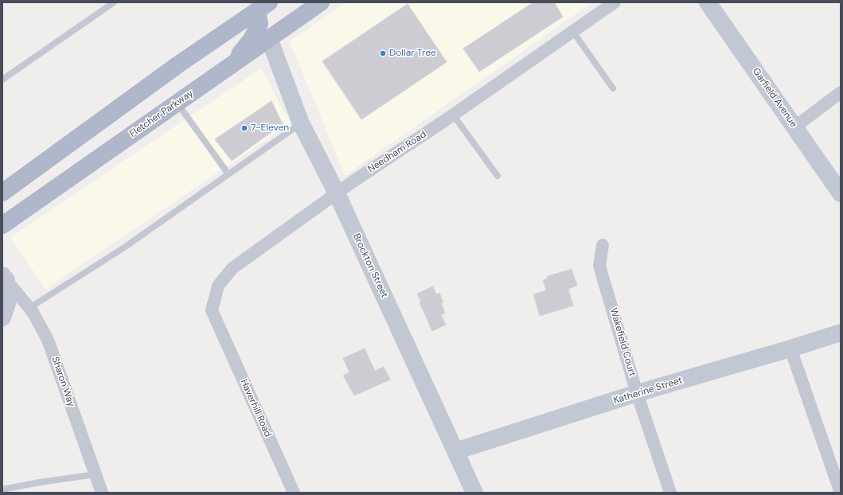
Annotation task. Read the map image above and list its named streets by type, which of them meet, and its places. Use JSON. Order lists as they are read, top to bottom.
{
  "streets": {
    "main road": ["Fletcher Parkway"],
    "street": [
      "Garfield Avenue",
      "Needham Road",
      "Brockton Street",
      "Wakefield Court",
      "Sharon Way",
      "Katherine Street",
      "Haverhill Road"
    ]
  },
  "crossings": [
    ["Fletcher Parkway", "Brockton Street"],
    ["Needham Road", "Brockton Street"],
    ["Needham Road", "Haverhill Road"],
    ["Brockton Street", "Katherine Street"],
    ["Wakefield Court", "Katherine Street"]
  ],
  "places": ["Dollar Tree", "7-Eleven"]
}
